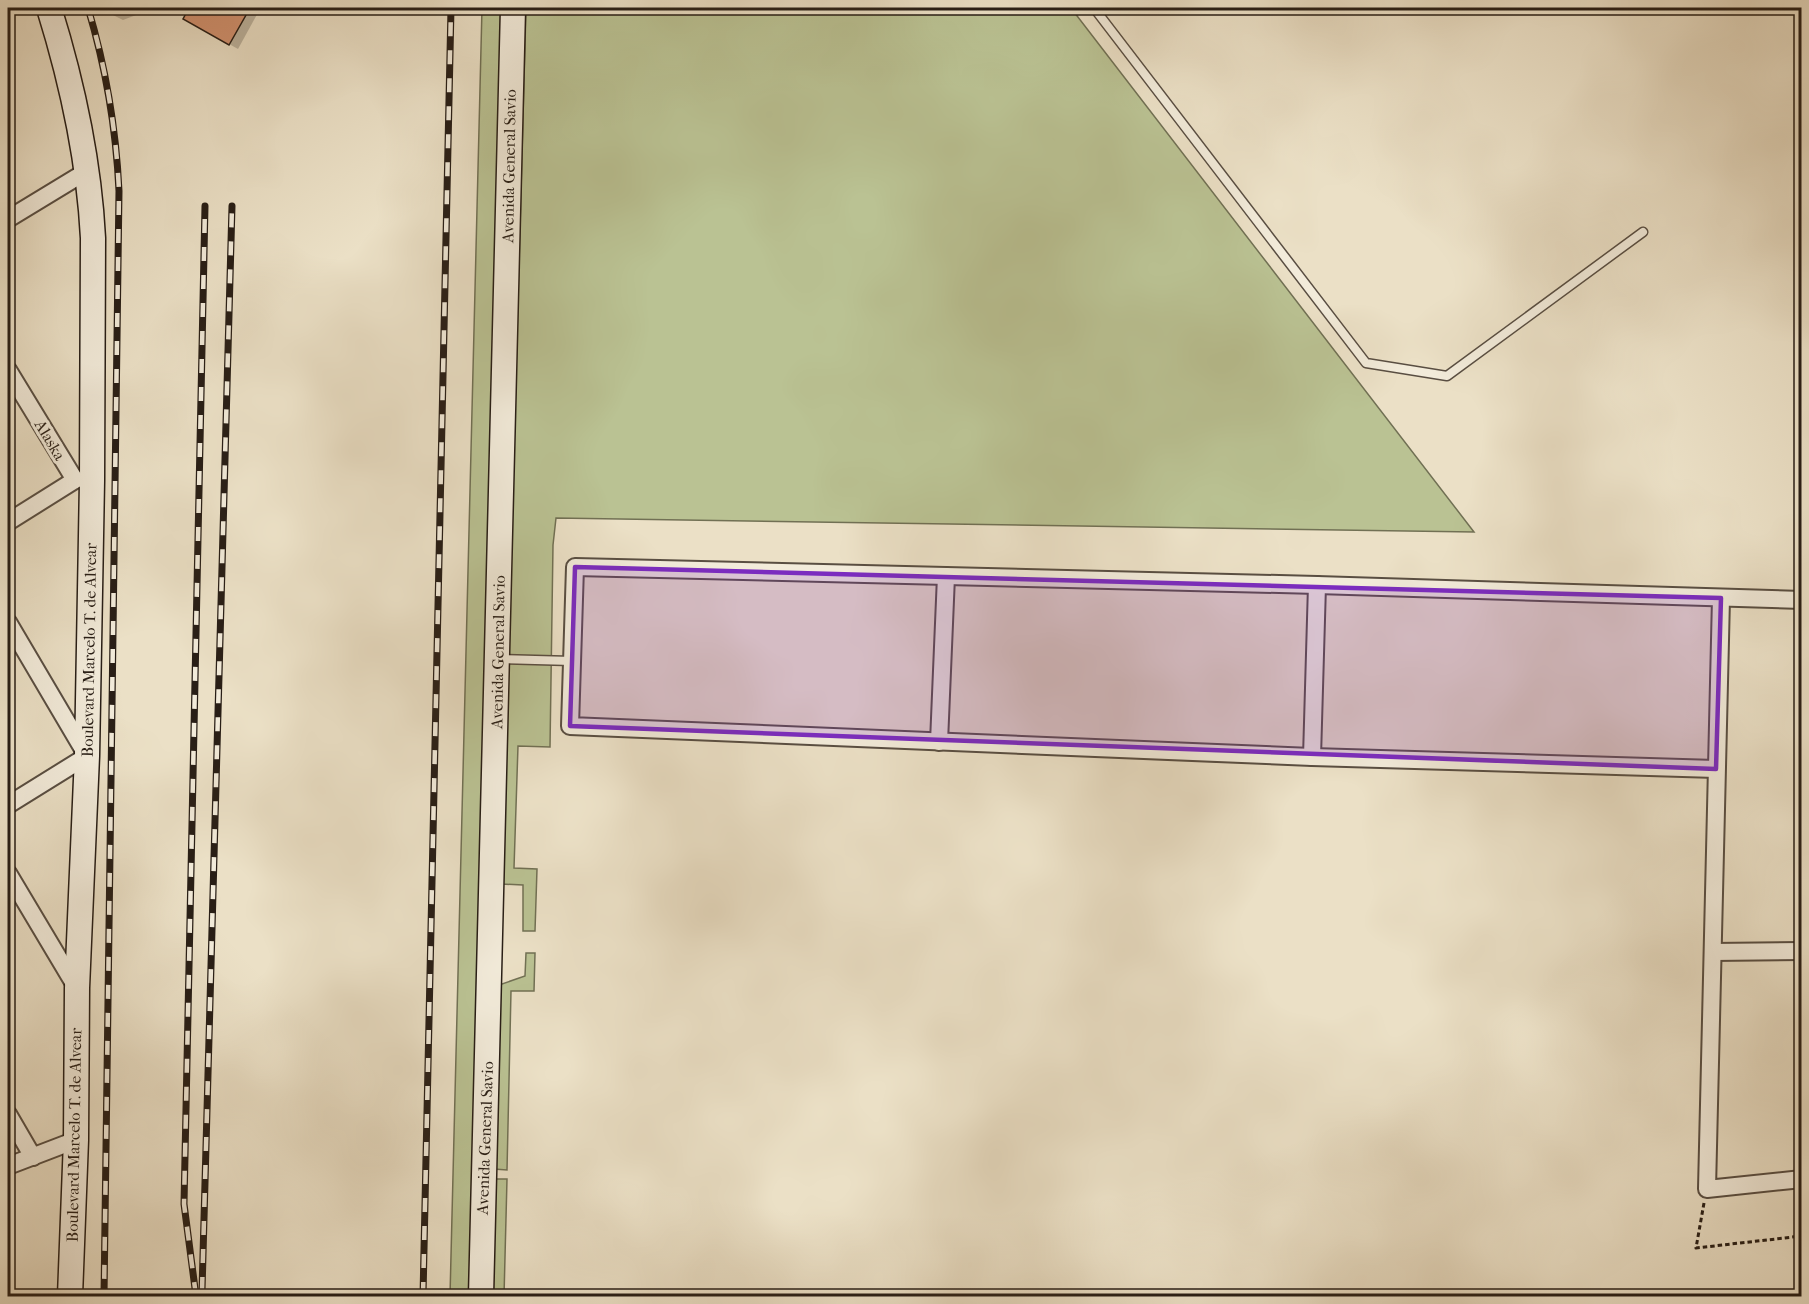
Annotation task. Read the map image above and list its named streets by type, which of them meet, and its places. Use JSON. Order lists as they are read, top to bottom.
{
  "streets": {
    "main road": ["Avenida General Savio", "Boulevard Marcelo T. de Alvear"],
    "street": ["Alaska"]
  },
  "crossings": [
    ["Alaska", "Boulevard Marcelo T. de Alvear"]
  ]
}
